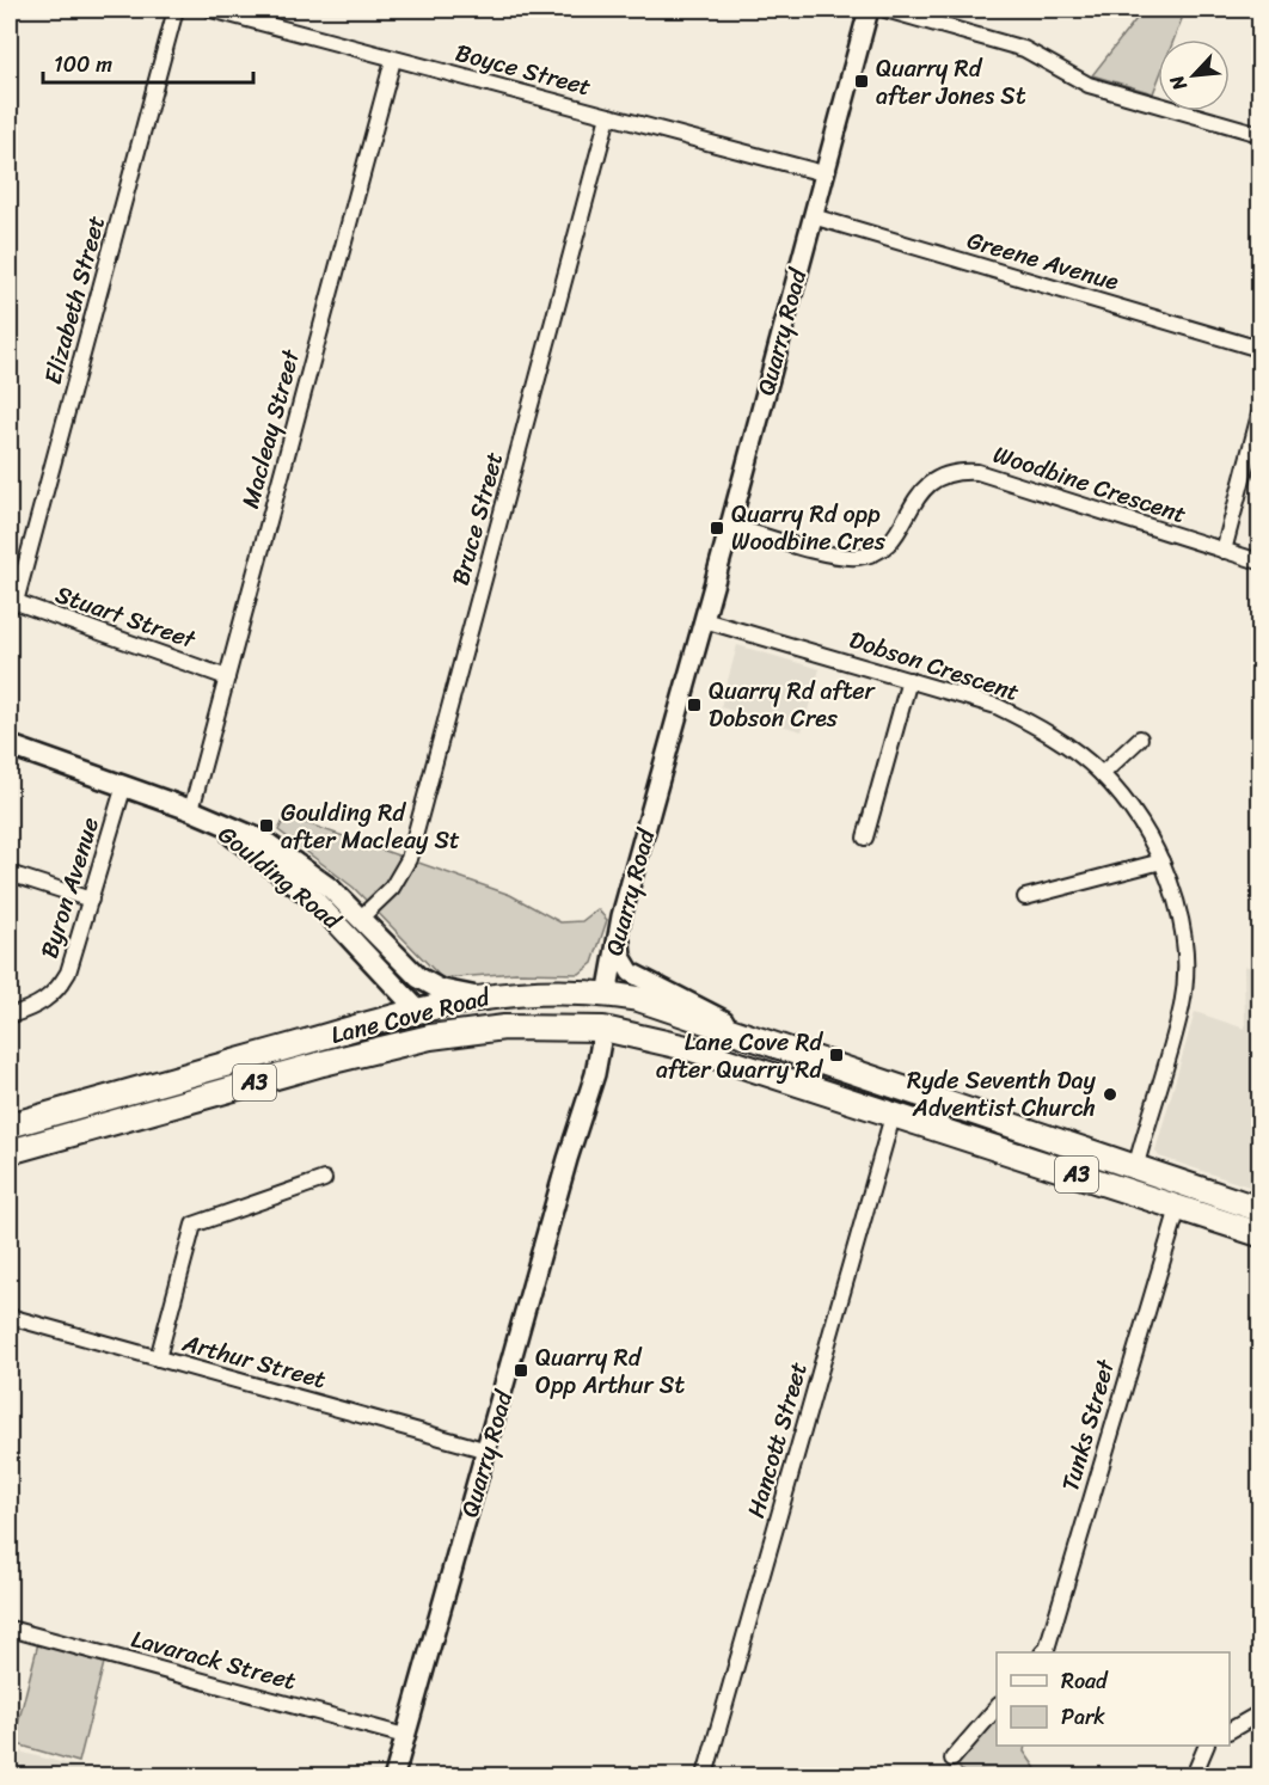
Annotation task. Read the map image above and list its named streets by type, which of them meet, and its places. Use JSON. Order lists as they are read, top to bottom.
{
  "streets": {
    "highway": ["Quarry Road", "Lane Cove Road", "A3"],
    "main road": ["Goulding Road"],
    "street": [
      "Boyce Street",
      "Greene Avenue",
      "Elizabeth Street",
      "Macleay Street",
      "Woodbine Crescent",
      "Bruce Street",
      "Stuart Street",
      "Dobson Crescent",
      "Byron Avenue",
      "Arthur Street",
      "Tunks Street",
      "Hancott Street",
      "Lavarack Street"
    ]
  },
  "crossings": [
    ["Boyce Street", "Quarry Road"],
    ["Boyce Street", "Macleay Street"],
    ["Boyce Street", "Bruce Street"],
    ["Greene Avenue", "Quarry Road"],
    ["Elizabeth Street", "Stuart Street"],
    ["Quarry Road", "Woodbine Crescent"],
    ["Quarry Road", "Dobson Crescent"],
    ["Quarry Road", "Lane Cove Road"],
    ["Quarry Road", "Arthur Street"],
    ["Quarry Road", "Lavarack Street"],
    ["Macleay Street", "Stuart Street"],
    ["Macleay Street", "Goulding Road"],
    ["Bruce Street", "Goulding Road"],
    ["Dobson Crescent", "Lane Cove Road"],
    ["Goulding Road", "Byron Avenue"],
    ["Goulding Road", "Lane Cove Road"],
    ["Lane Cove Road", "Tunks Street"],
    ["Lane Cove Road", "Hancott Street"]
  ],
  "places": {
    "transit": [
      "Quarry Rd after Jones St",
      "Quarry Rd opp Woodbine Cres",
      "Quarry Rd after Dobson Cres",
      "Goulding Rd after Macleay St",
      "Lane Cove Rd after Quarry Rd",
      "Quarry Rd Opp Arthur St"
    ],
    "other": ["Ryde Seventh Day Adventist Church"]
  },
  "legend": ["Road", "Park"],
  "scale_bar": "100 m",
  "north": "bottom left"
}
